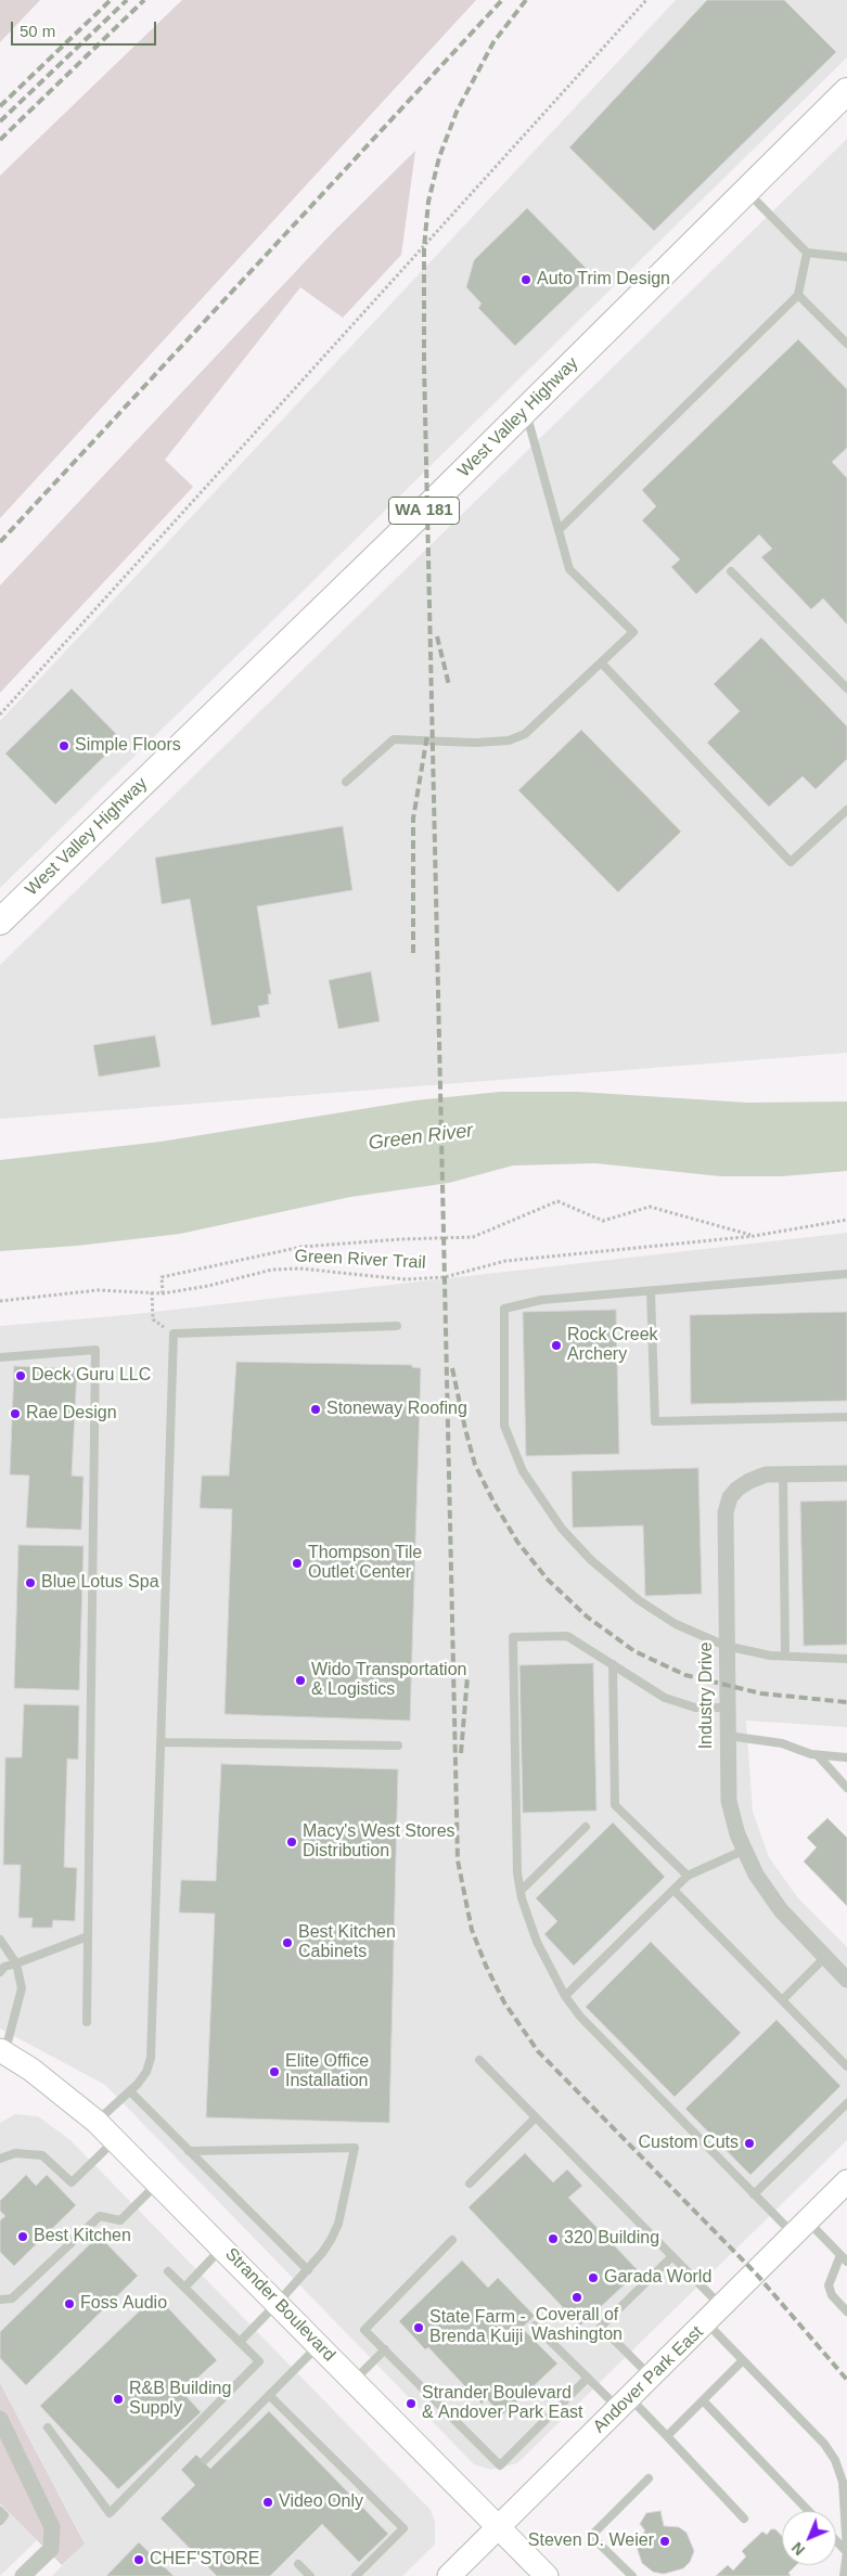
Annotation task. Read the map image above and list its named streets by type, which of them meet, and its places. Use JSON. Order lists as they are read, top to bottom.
{
  "streets": {
    "main road": [
      "West Valley Highway",
      "WA 181",
      "Strander Boulevard",
      "Andover Park East"
    ],
    "street": ["Industry Drive"],
    "path": ["Green River Trail"]
  },
  "crossings": [
    ["Strander Boulevard", "Andover Park East"]
  ],
  "water": ["Green River"],
  "places": [
    "Auto Trim Design",
    "Simple Floors",
    "Rock Creek Archery",
    "Deck Guru LLC",
    "Stoneway Roofing",
    "Rae Design",
    "Thompson Tile Outlet Center",
    "Blue Lotus Spa",
    "Wido Transportation & Logistics",
    "Macy's West Stores Distribution",
    "Best Kitchen Cabinets",
    "Elite Office Installation",
    "Custom Cuts",
    "Best Kitchen",
    "320 Building",
    "Garada World",
    "Coverall of Washington",
    "Foss Audio",
    "State Farm - Brenda Kuiji",
    "R&B Building Supply",
    "Strander Boulevard & Andover Park East",
    "Video Only",
    "Steven D. Weier",
    "CHEF'STORE"
  ],
  "scale_bar": "50 m",
  "north": "bottom left"
}
